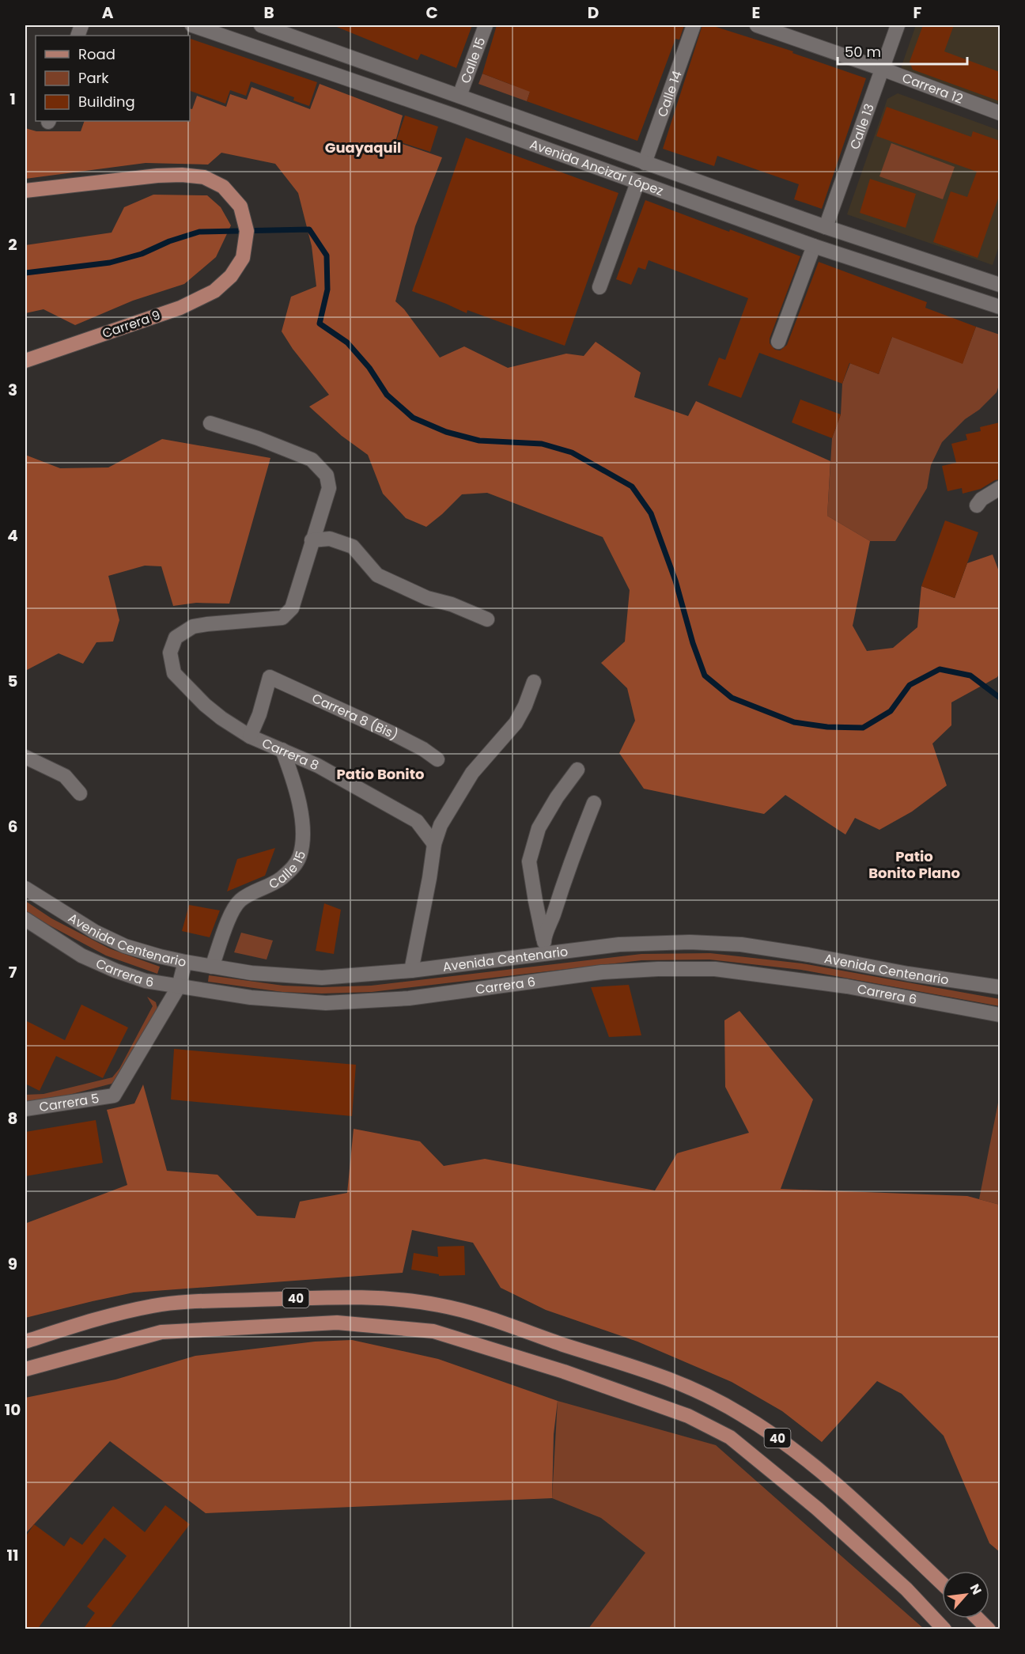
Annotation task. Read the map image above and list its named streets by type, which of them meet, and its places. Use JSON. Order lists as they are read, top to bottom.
{
  "streets": {
    "main road": [
      "Calle 15",
      "Carrera 12",
      "Calle 14",
      "Calle 13",
      "Avenida Ancizar López",
      "Carrera 9",
      "Carrera 8 (Bis)",
      "Carrera 8",
      "Avenida Centenario",
      "Carrera 6",
      "Carrera 5",
      "40"
    ]
  },
  "crossings": [
    ["Calle 15", "Avenida Ancizar López"],
    ["Calle 15", "Carrera 8"],
    ["Calle 15", "Avenida Centenario"],
    ["Carrera 12", "Calle 13"],
    ["Calle 14", "Avenida Ancizar López"],
    ["Calle 13", "Avenida Ancizar López"],
    ["Carrera 8 (Bis)", "Carrera 8"],
    ["Carrera 6", "Carrera 5"]
  ],
  "districts": ["Guayaquil", "Patio Bonito", "Patio Bonito Plano"],
  "legend": ["Road", "Park", "Building"],
  "scale_bar": "50 m",
  "north": "top right",
  "grid": {
    "columns": [
      "A",
      "B",
      "C",
      "D",
      "E",
      "F"
    ],
    "rows": [
      "1",
      "2",
      "3",
      "4",
      "5",
      "6",
      "7",
      "8",
      "9",
      "10",
      "11"
    ]
  }
}
